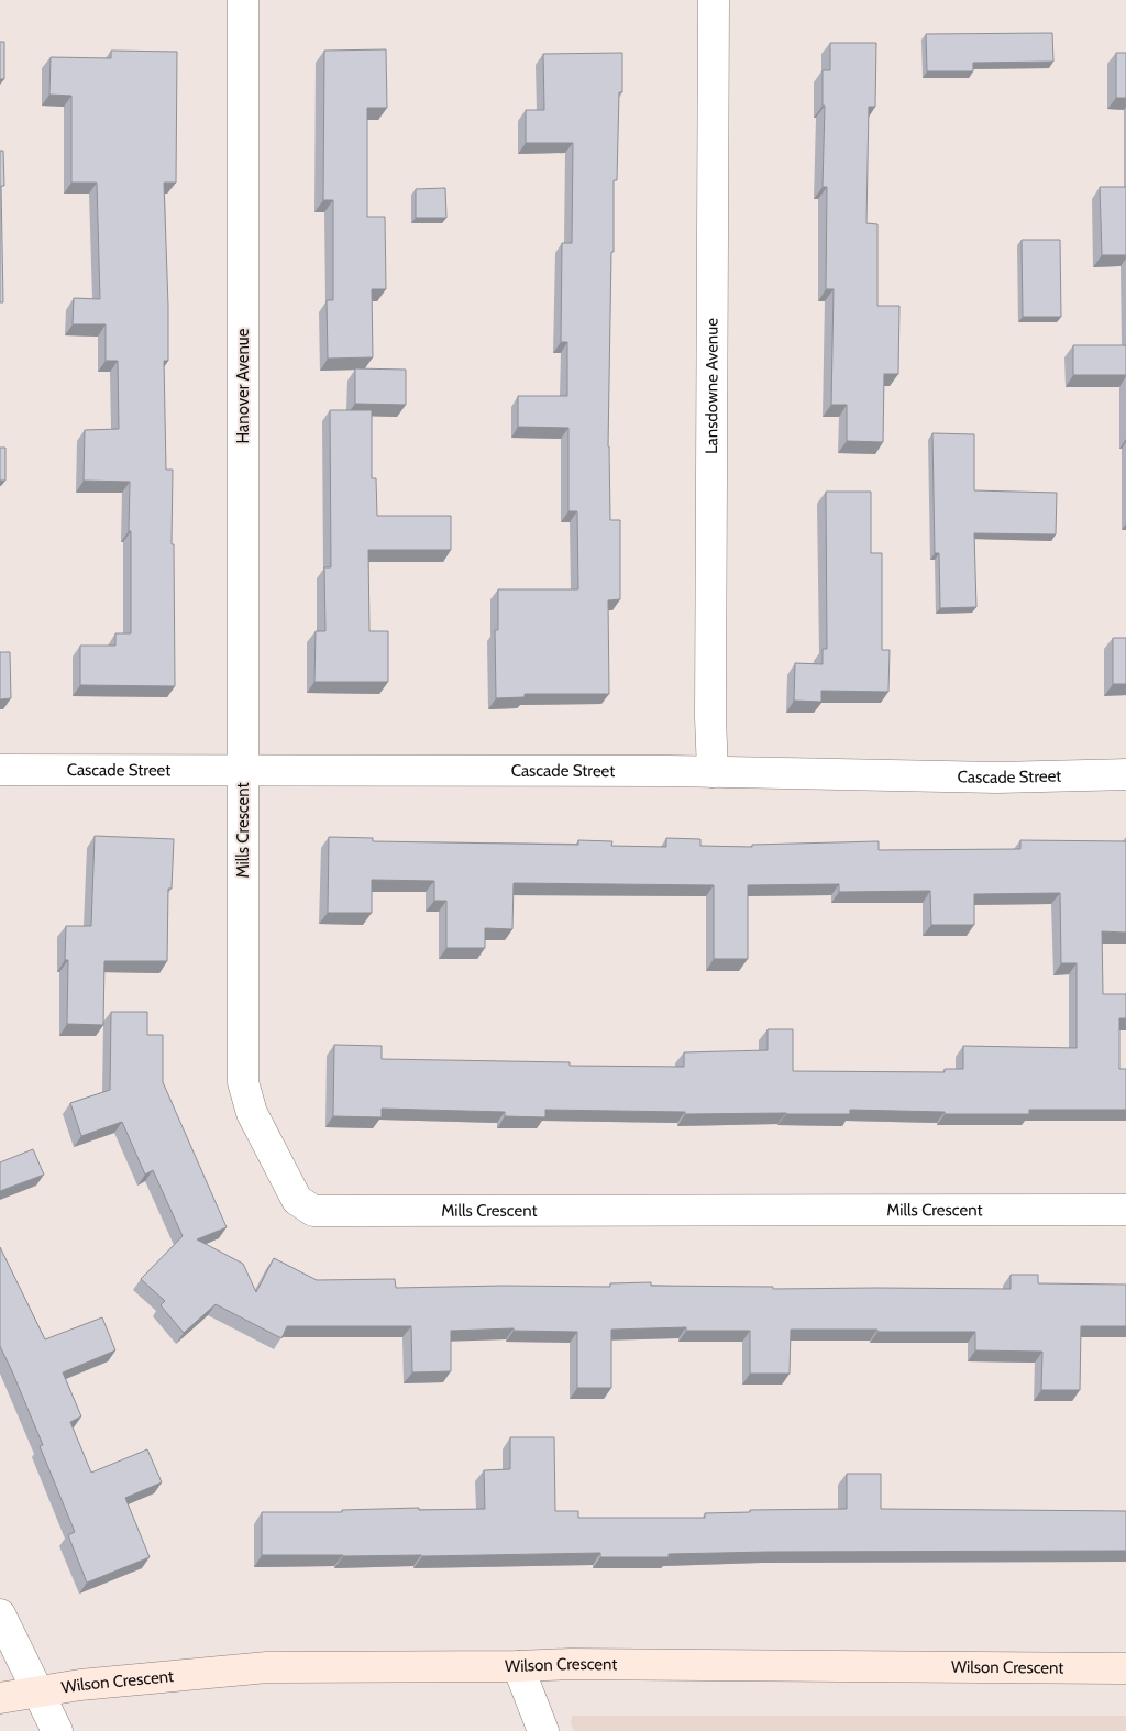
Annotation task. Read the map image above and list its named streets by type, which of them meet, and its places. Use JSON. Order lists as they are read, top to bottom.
{
  "streets": {
    "street": [
      "Hanover Avenue",
      "Lansdowne Avenue",
      "Cascade Street",
      "Mills Crescent",
      "Wilson Crescent"
    ]
  },
  "crossings": [
    ["Hanover Avenue", "Cascade Street"],
    ["Hanover Avenue", "Mills Crescent"],
    ["Lansdowne Avenue", "Cascade Street"],
    ["Cascade Street", "Mills Crescent"]
  ]
}
